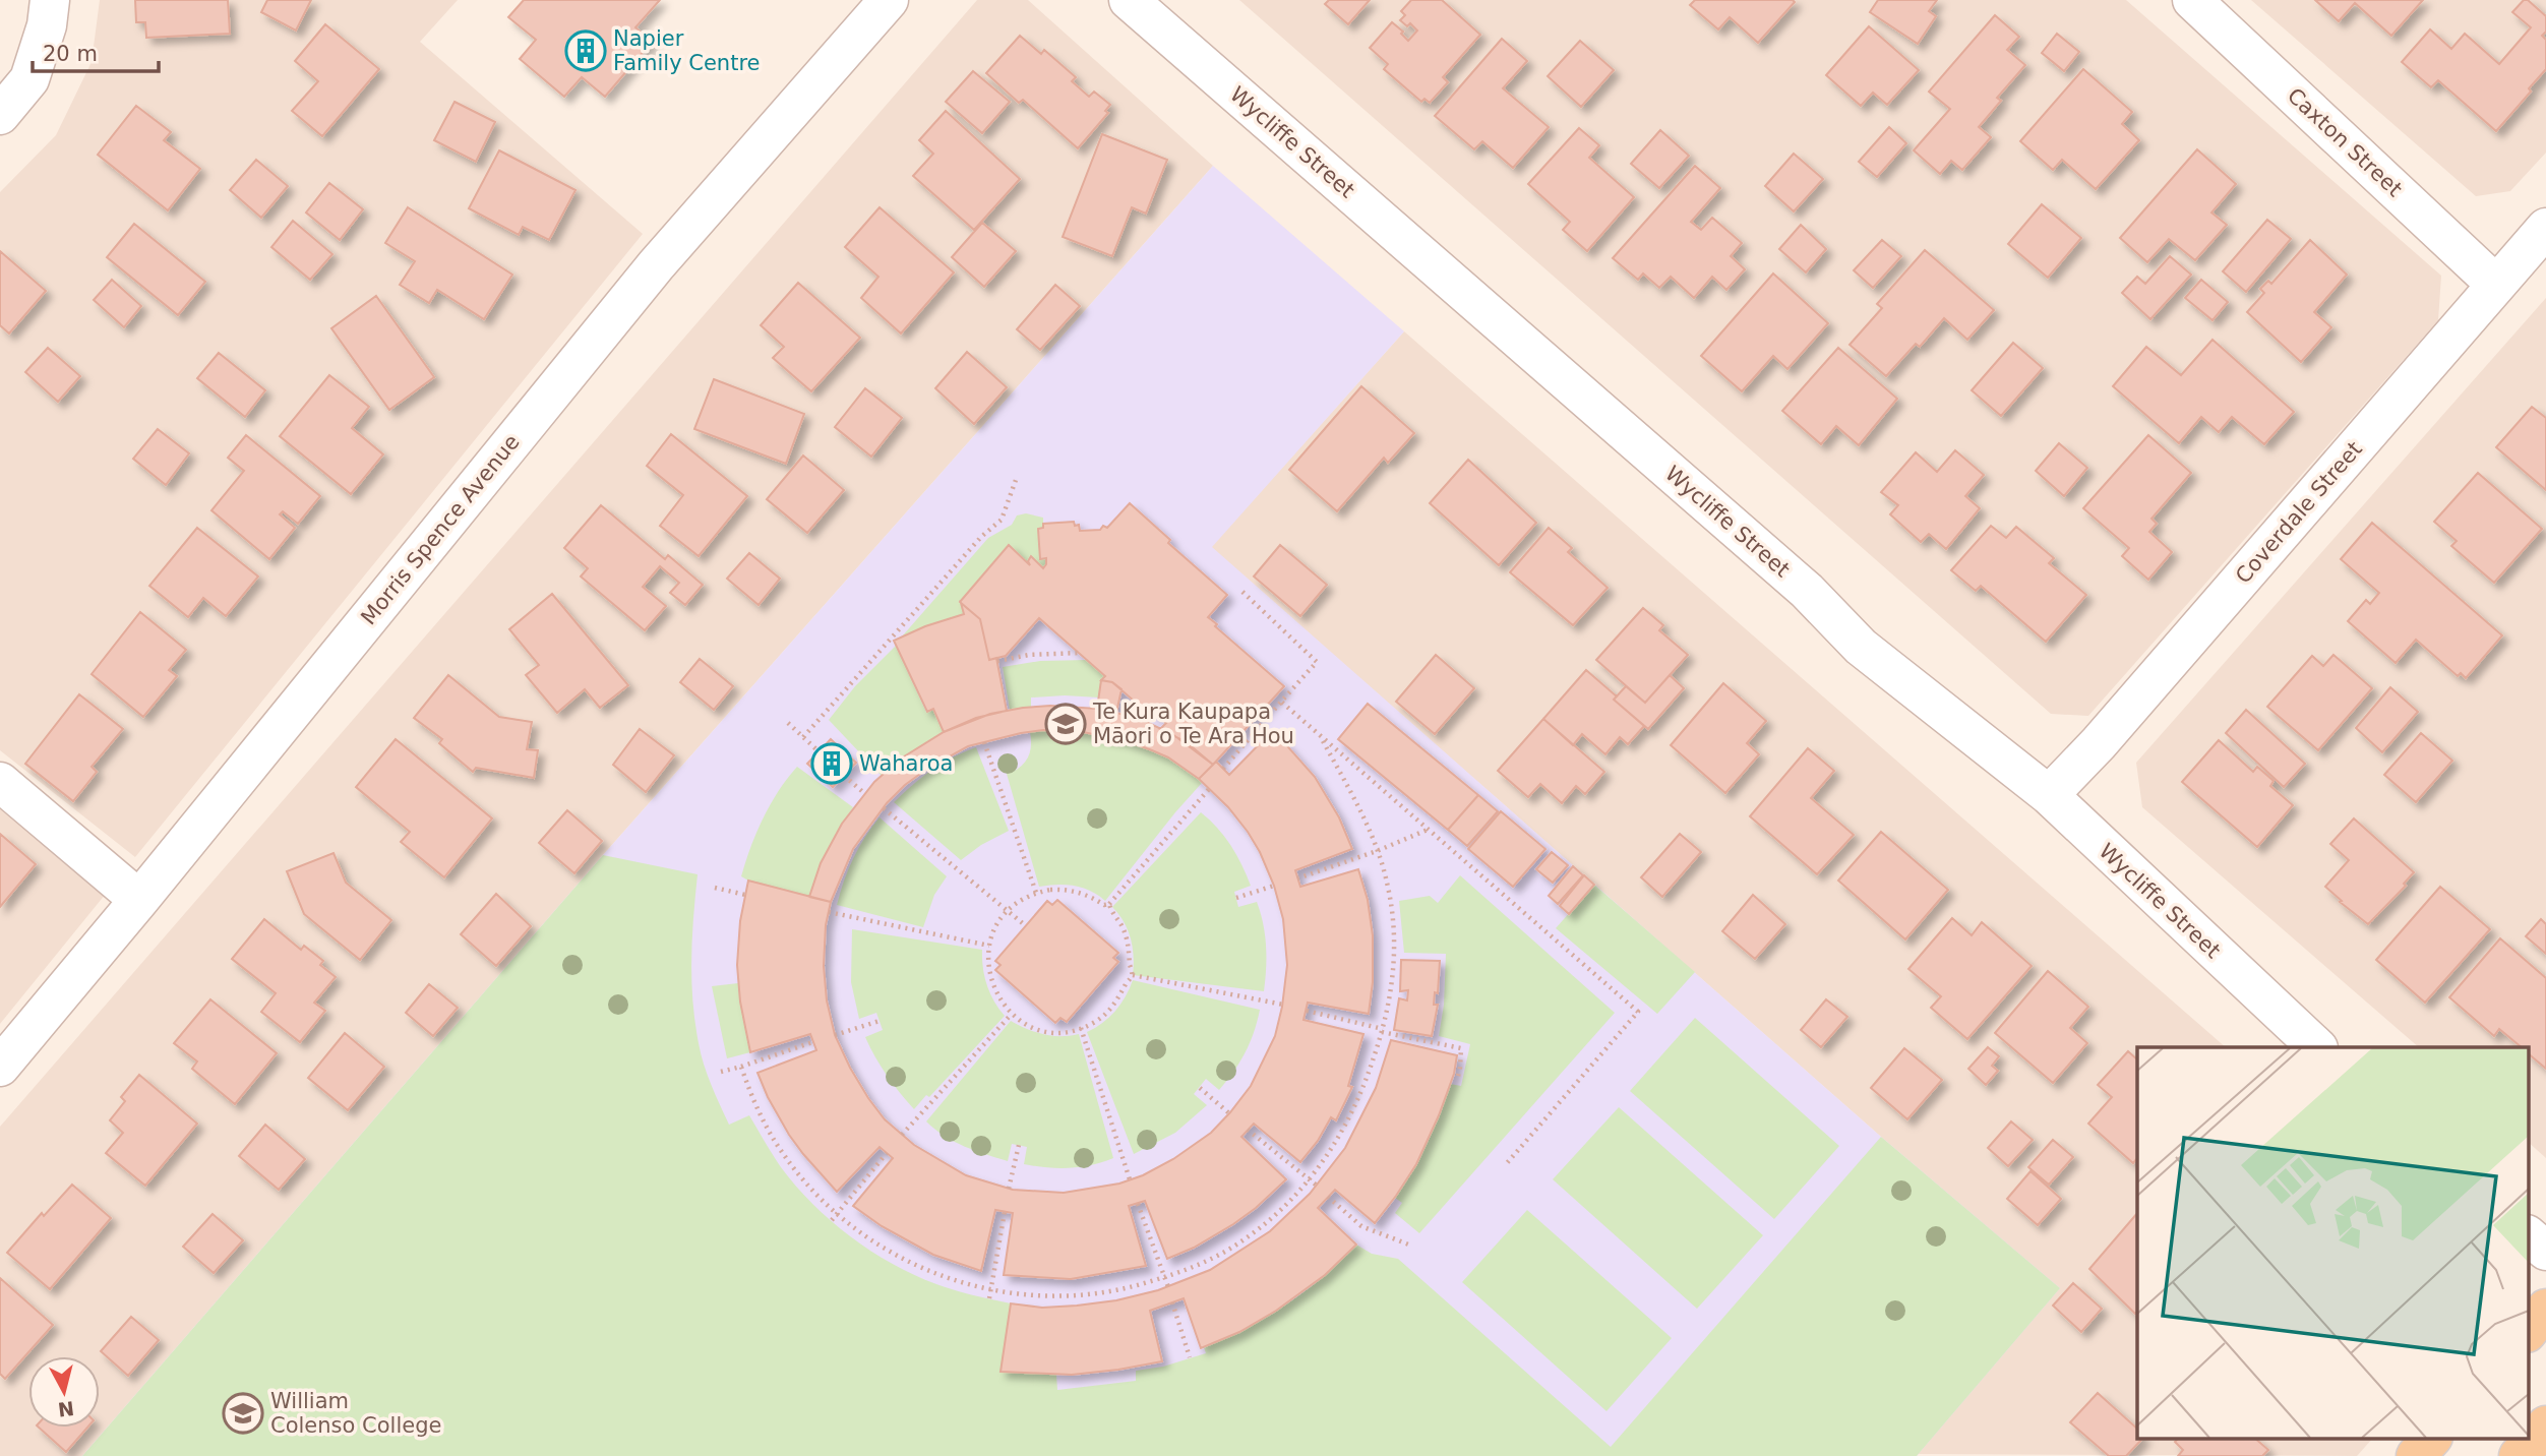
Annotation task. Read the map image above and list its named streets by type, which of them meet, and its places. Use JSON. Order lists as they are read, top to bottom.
{
  "streets": {
    "street": [
      "Wycliffe Street",
      "Caxton Street",
      "Coverdale Street",
      "Morris Spence Avenue"
    ]
  },
  "crossings": [
    ["Wycliffe Street", "Coverdale Street"],
    ["Caxton Street", "Coverdale Street"]
  ],
  "places": {
    "building": ["Napier Family Centre", "Waharoa"],
    "school or university": ["Te Kura Kaupapa Māori o Te Ara Hou", "William Colenso College"]
  },
  "scale_bar": "20 m",
  "north": "bottom"
}
